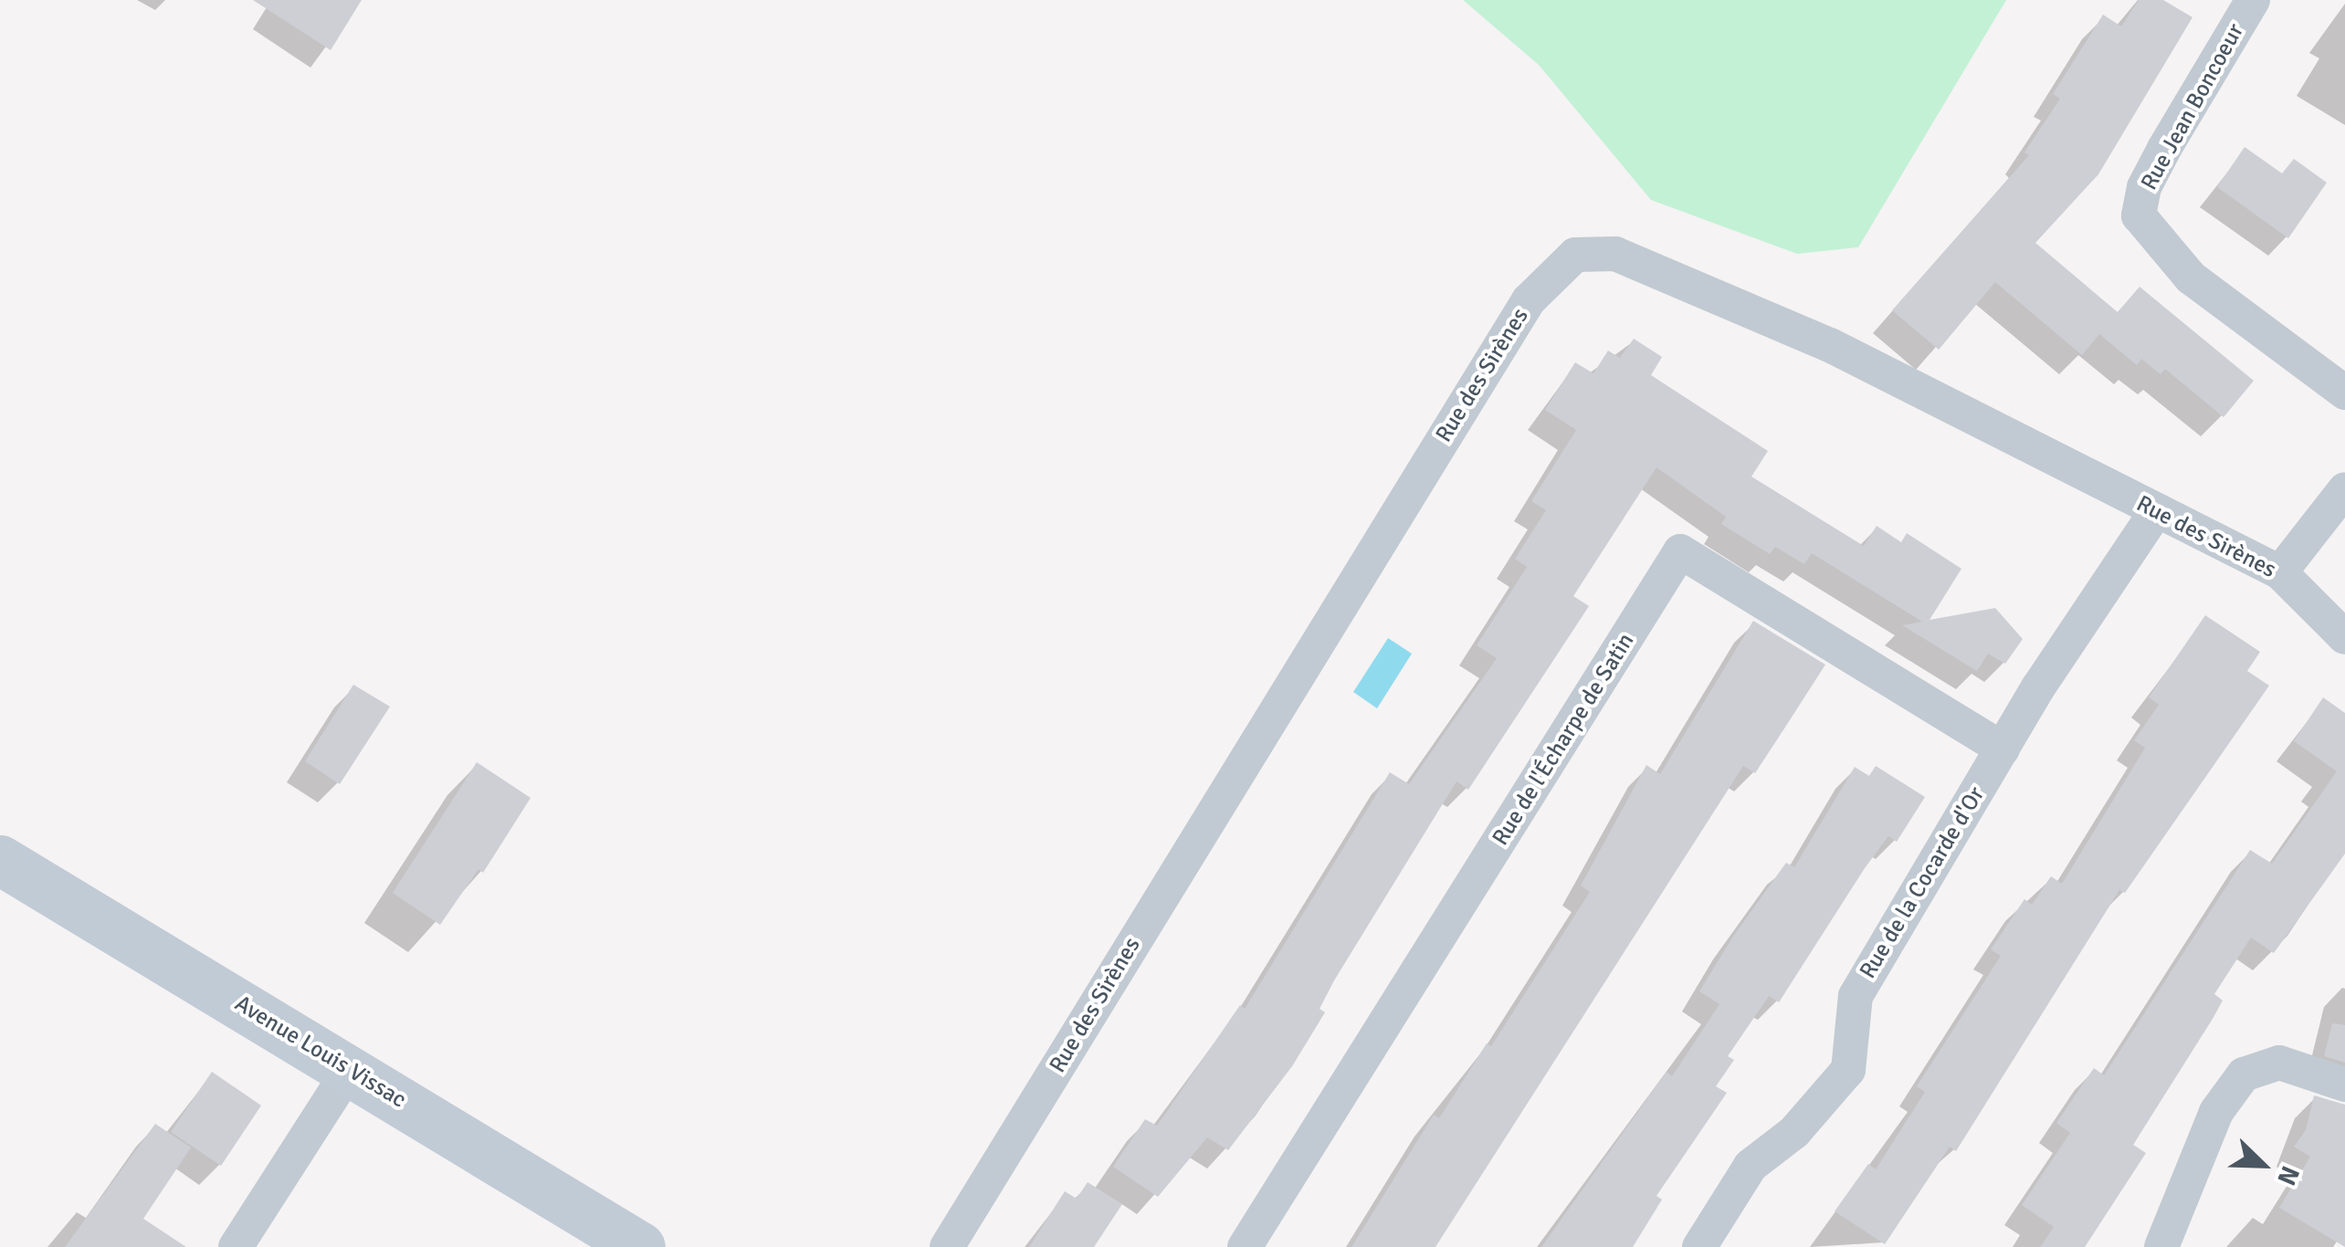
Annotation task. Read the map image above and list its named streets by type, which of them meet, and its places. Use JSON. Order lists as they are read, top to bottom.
{
  "streets": {
    "main road": ["Avenue Louis Vissac"],
    "street": [
      "Rue Jean Boncoeur",
      "Rue des Sirènes",
      "Rue de l'Écharpe de Satin",
      "Rue de la Cocarde d'Or"
    ]
  },
  "crossings": [
    ["Rue des Sirènes", "Rue de la Cocarde d'Or"],
    ["Rue de l'Écharpe de Satin", "Rue de la Cocarde d'Or"]
  ],
  "north": "bottom right"
}
